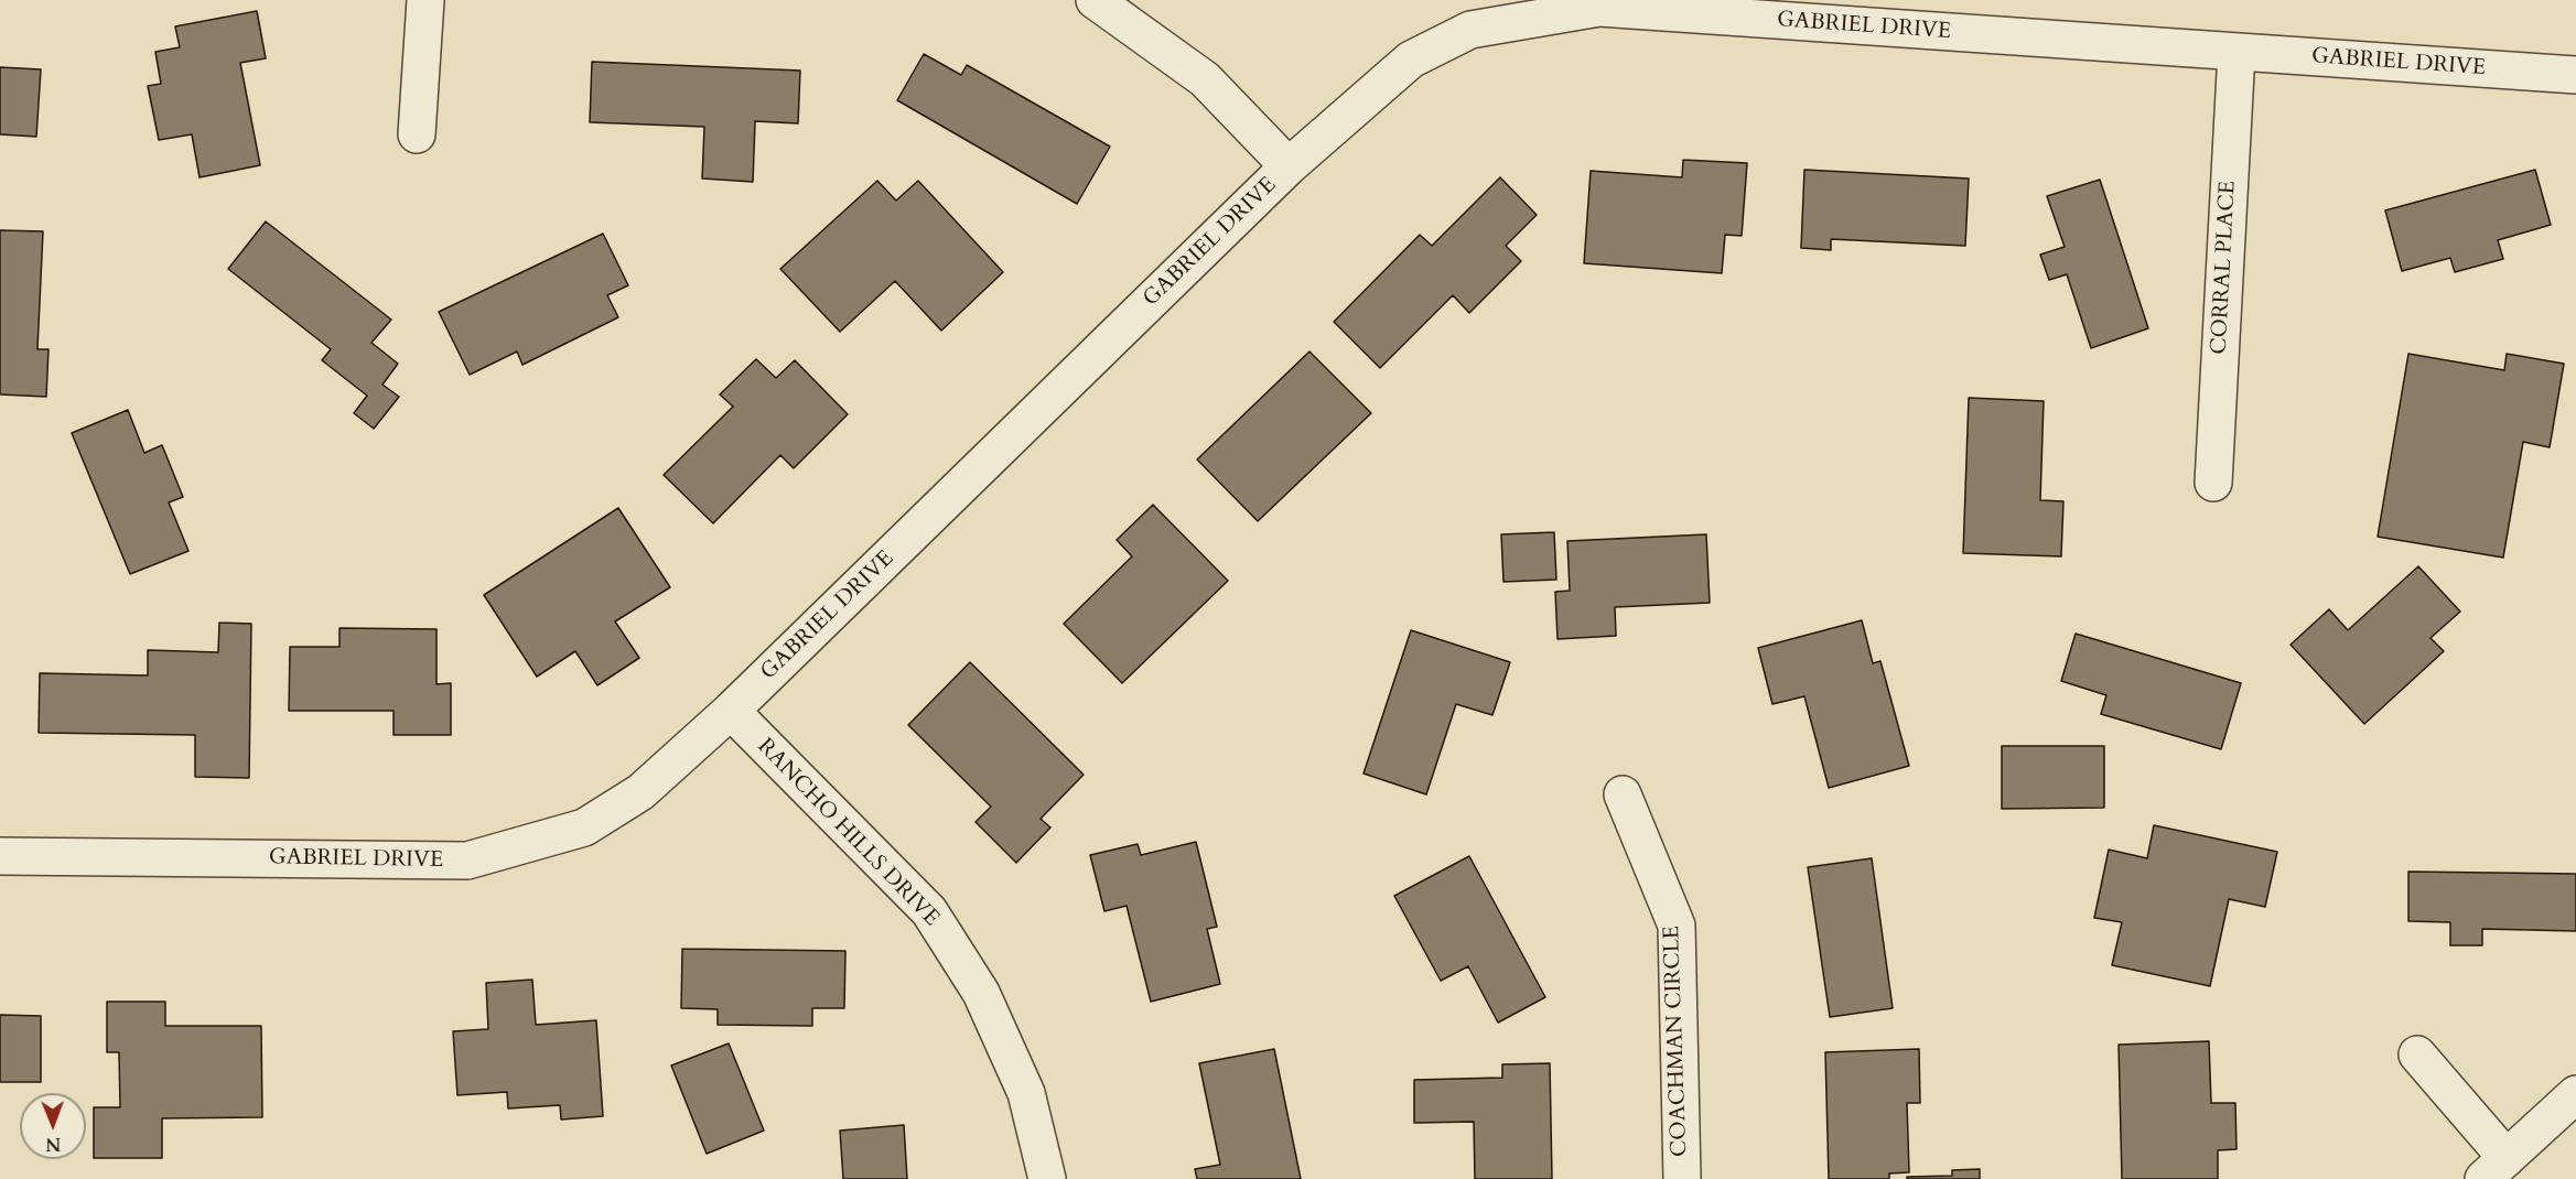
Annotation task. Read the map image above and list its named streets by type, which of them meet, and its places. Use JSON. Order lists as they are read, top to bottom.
{
  "streets": {
    "street": [
      "GABRIEL DRIVE",
      "CORRAL PLACE",
      "RANCHO HILLS DRIVE",
      "COACHMAN CIRCLE"
    ]
  },
  "crossings": [
    ["GABRIEL DRIVE", "CORRAL PLACE"],
    ["GABRIEL DRIVE", "RANCHO HILLS DRIVE"]
  ],
  "north": "bottom"
}
